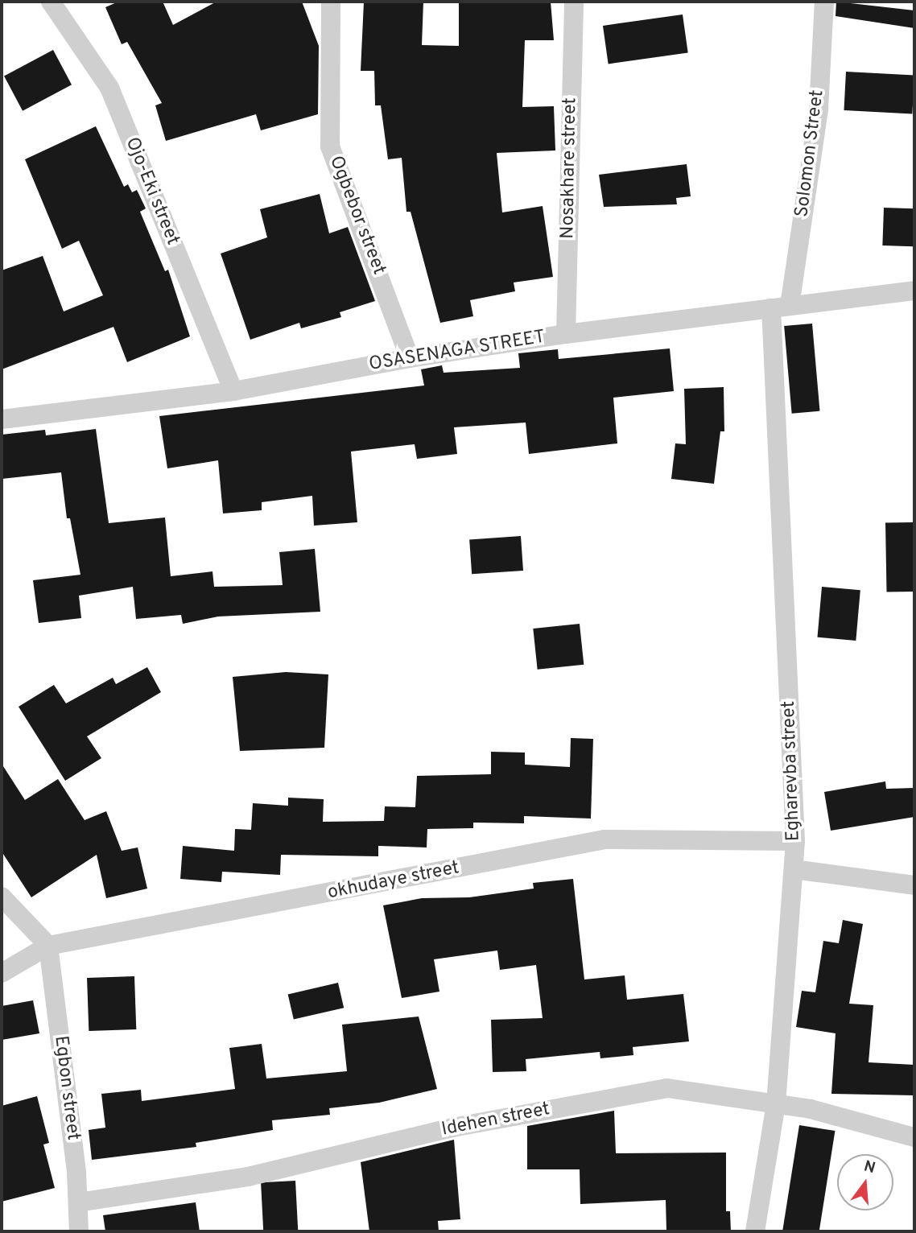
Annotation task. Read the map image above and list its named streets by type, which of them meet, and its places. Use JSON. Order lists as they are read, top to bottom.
{
  "streets": {
    "street": [
      "Solomon Street",
      "Nosakhare street",
      "Ojo-Eki street",
      "Ogbebor street",
      "OSASENAGA STREET",
      "Egharevba street",
      "okhudaye street",
      "Egbon street",
      "Idehen street"
    ]
  },
  "crossings": [
    ["Solomon Street", "OSASENAGA STREET"],
    ["Solomon Street", "Egharevba street"],
    ["Nosakhare street", "OSASENAGA STREET"],
    ["Ojo-Eki street", "OSASENAGA STREET"],
    ["Ogbebor street", "OSASENAGA STREET"],
    ["OSASENAGA STREET", "Egharevba street"],
    ["Egharevba street", "okhudaye street"],
    ["Egharevba street", "Idehen street"],
    ["okhudaye street", "Egbon street"],
    ["Egbon street", "Idehen street"]
  ],
  "north": "top"
}
